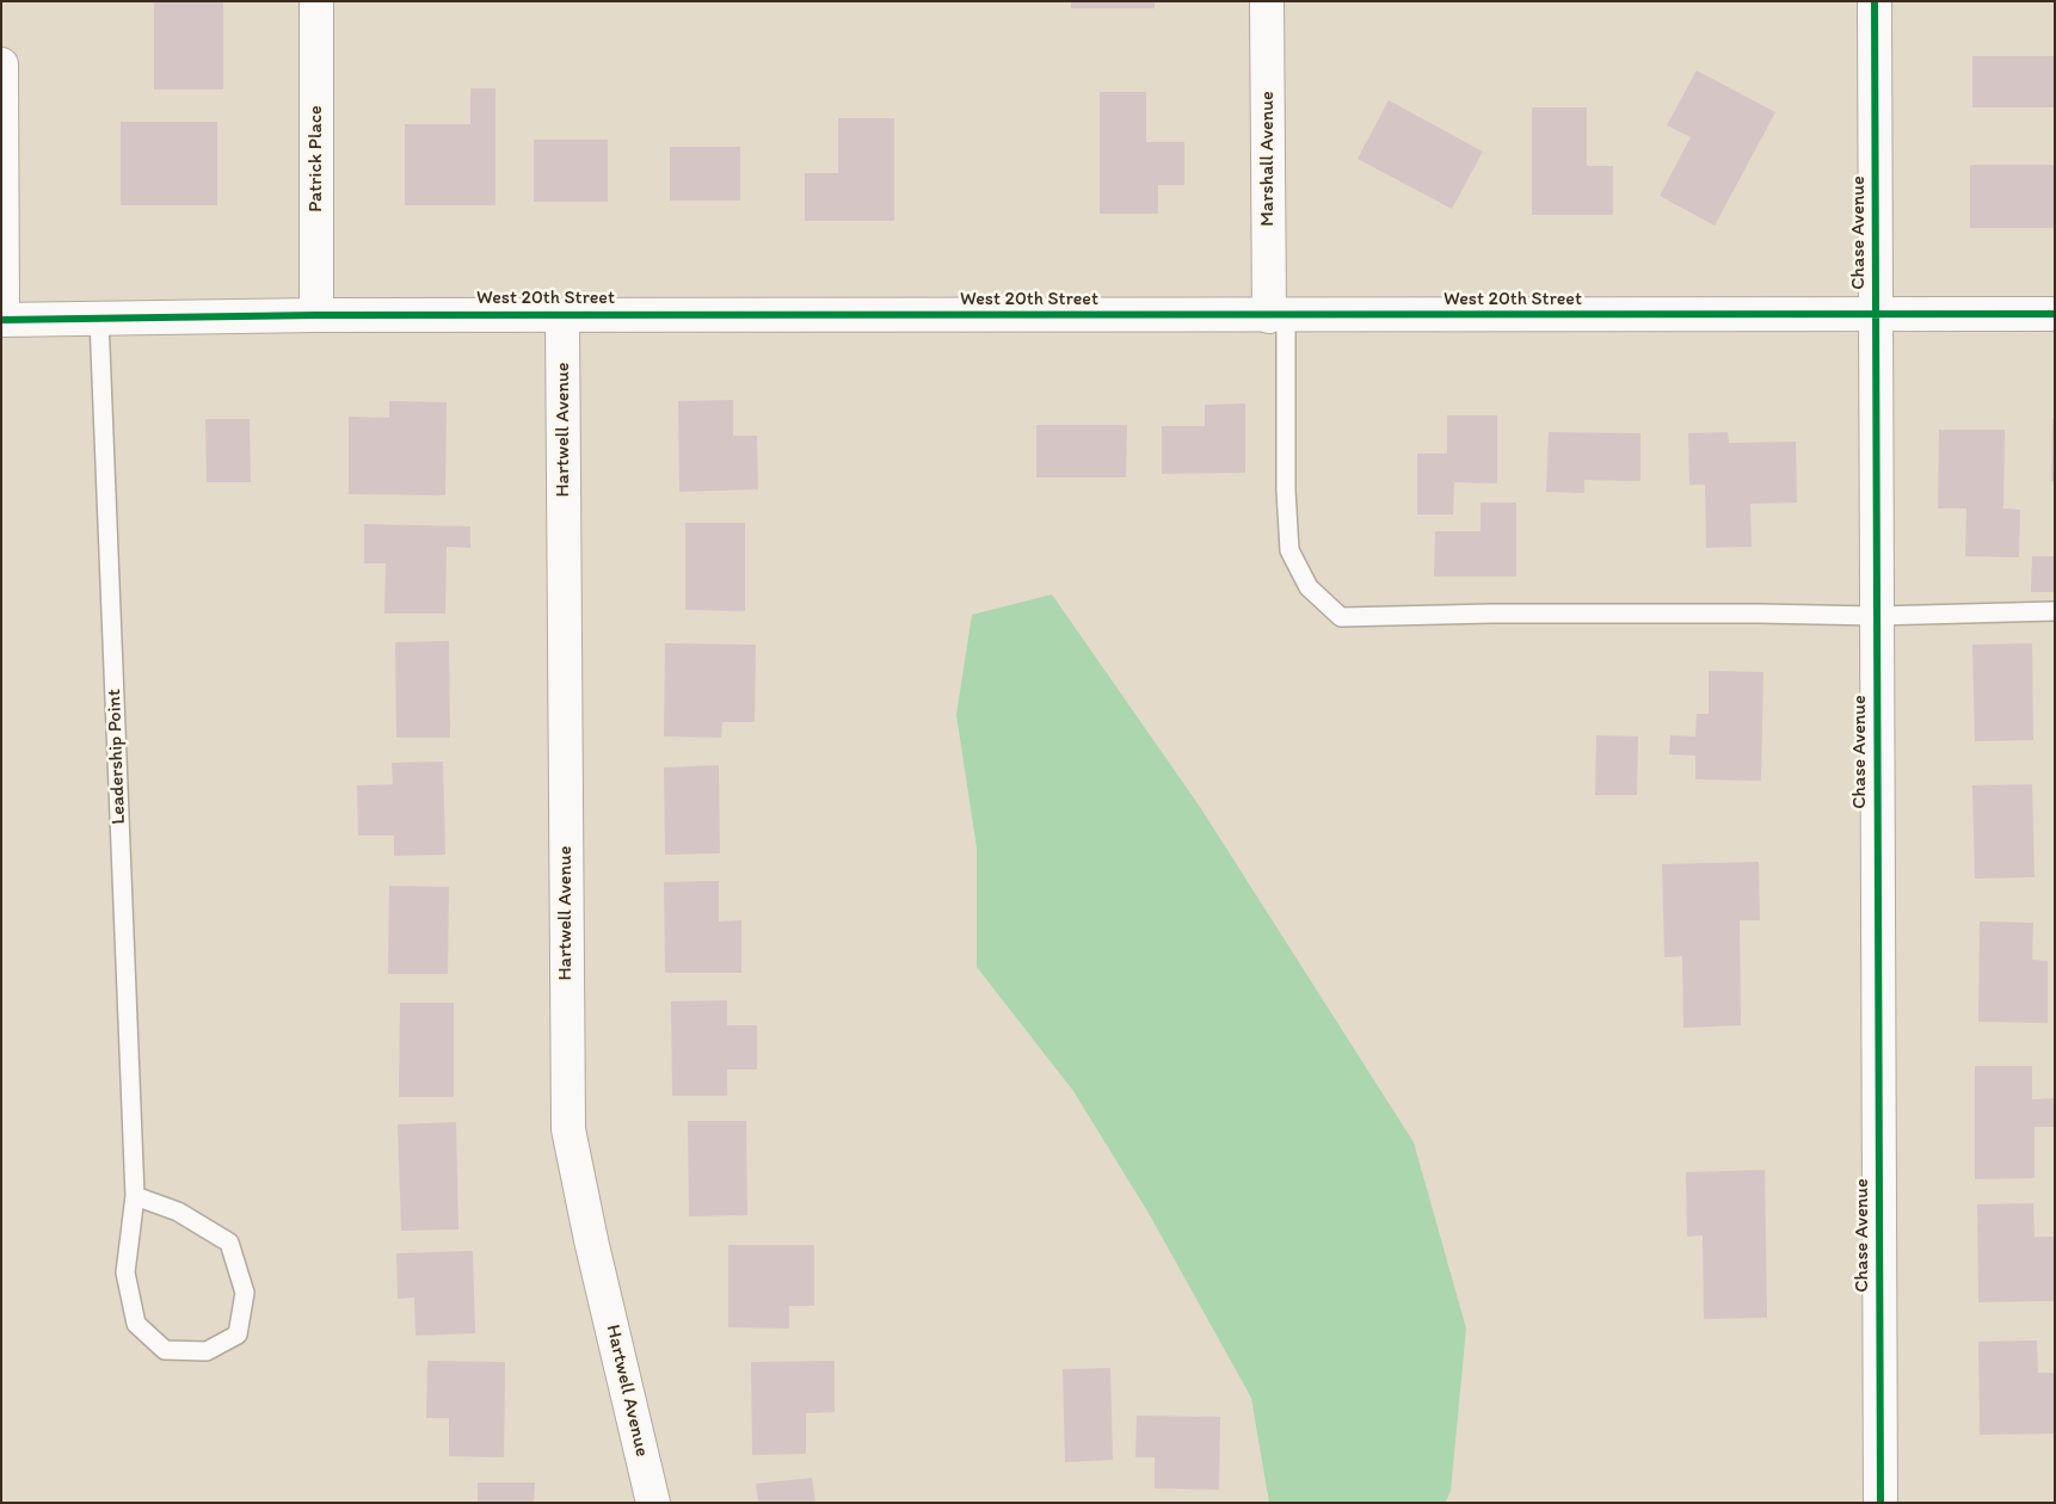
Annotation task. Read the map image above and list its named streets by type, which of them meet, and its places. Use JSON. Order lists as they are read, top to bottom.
{
  "streets": {
    "street": [
      "Patrick Place",
      "Marshall Avenue",
      "Chase Avenue",
      "West 20th Street",
      "Hartwell Avenue"
    ],
    "lane": ["Leadership Point"]
  },
  "crossings": [
    ["Patrick Place", "West 20th Street"],
    ["Marshall Avenue", "West 20th Street"],
    ["Chase Avenue", "West 20th Street"],
    ["West 20th Street", "Hartwell Avenue"],
    ["West 20th Street", "Leadership Point"]
  ]
}
